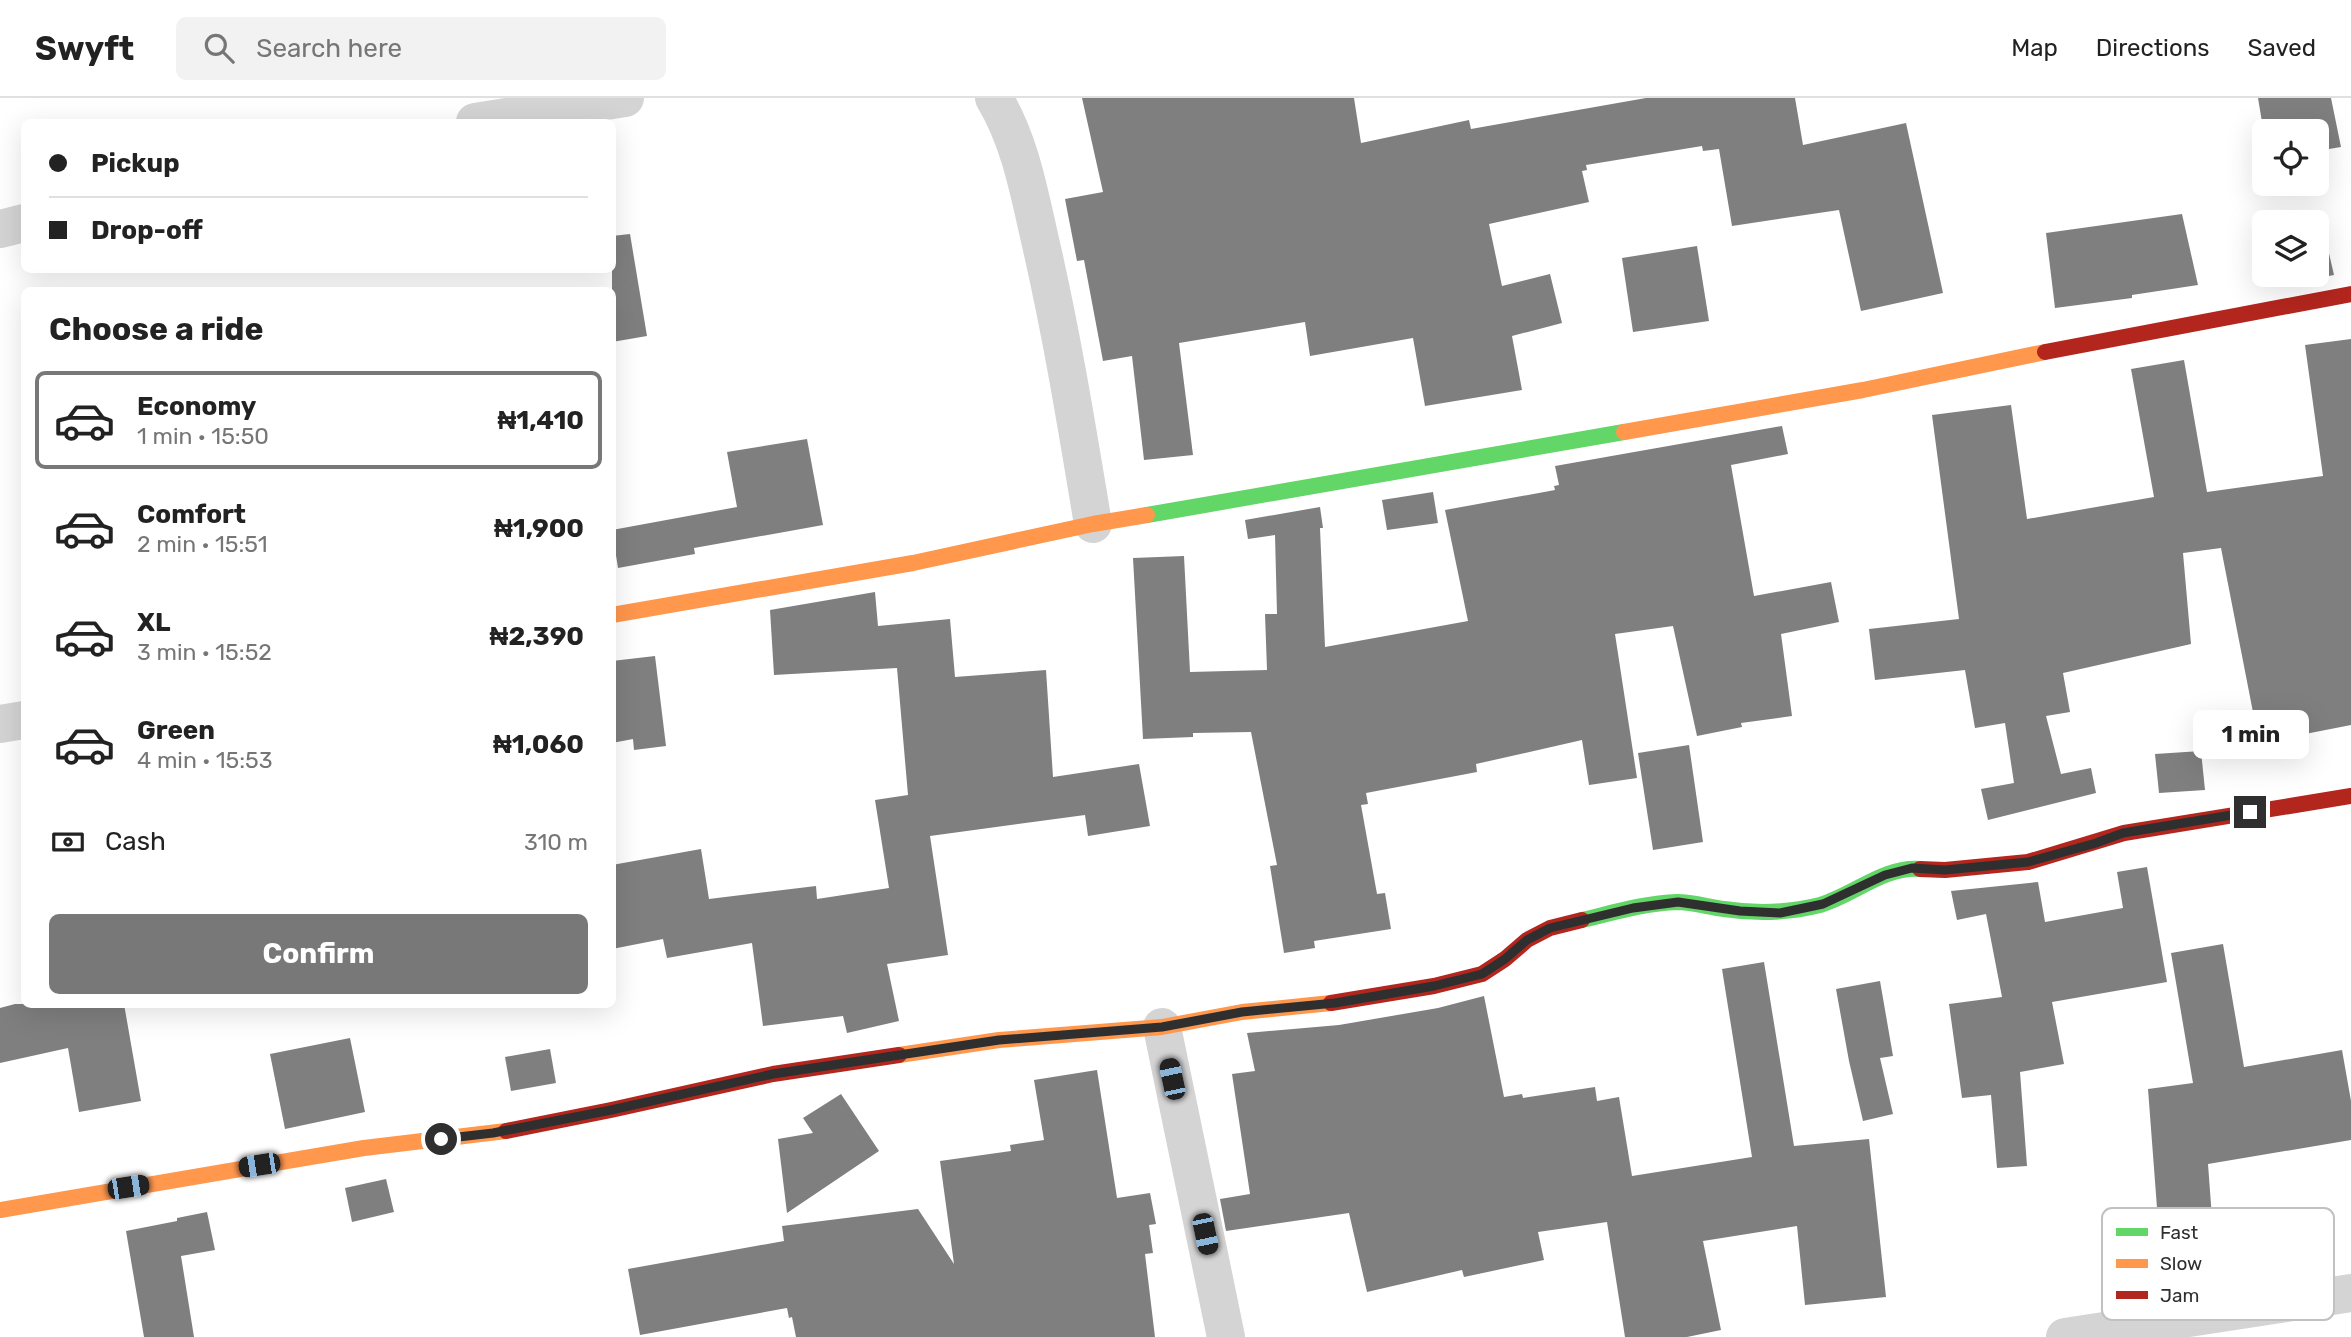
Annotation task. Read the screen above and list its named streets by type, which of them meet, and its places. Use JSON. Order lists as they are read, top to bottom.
{
  "legend": ["Fast", "Slow", "Jam"],
  "page": {
    "header": "Swyft",
    "search": "Search here",
    "nav": ["Map", "Directions", "Saved"],
    "banner": ["Pickup", "Drop-off"],
    "heading": "Choose a ride",
    "list": [
      {
        "name": "Economy",
        "note": "1 min · 15:50",
        "value": "₦1,410"
      },
      {
        "name": "Comfort",
        "note": "2 min · 15:51",
        "value": "₦1,900"
      },
      {
        "name": "XL",
        "note": "3 min · 15:52",
        "value": "₦2,390"
      },
      {
        "name": "Green",
        "note": "4 min · 15:53",
        "value": "₦1,060"
      }
    ],
    "bubble": "1 min",
    "pay": ["Cash", "310 m"],
    "buttons": "Confirm"
  }
}
